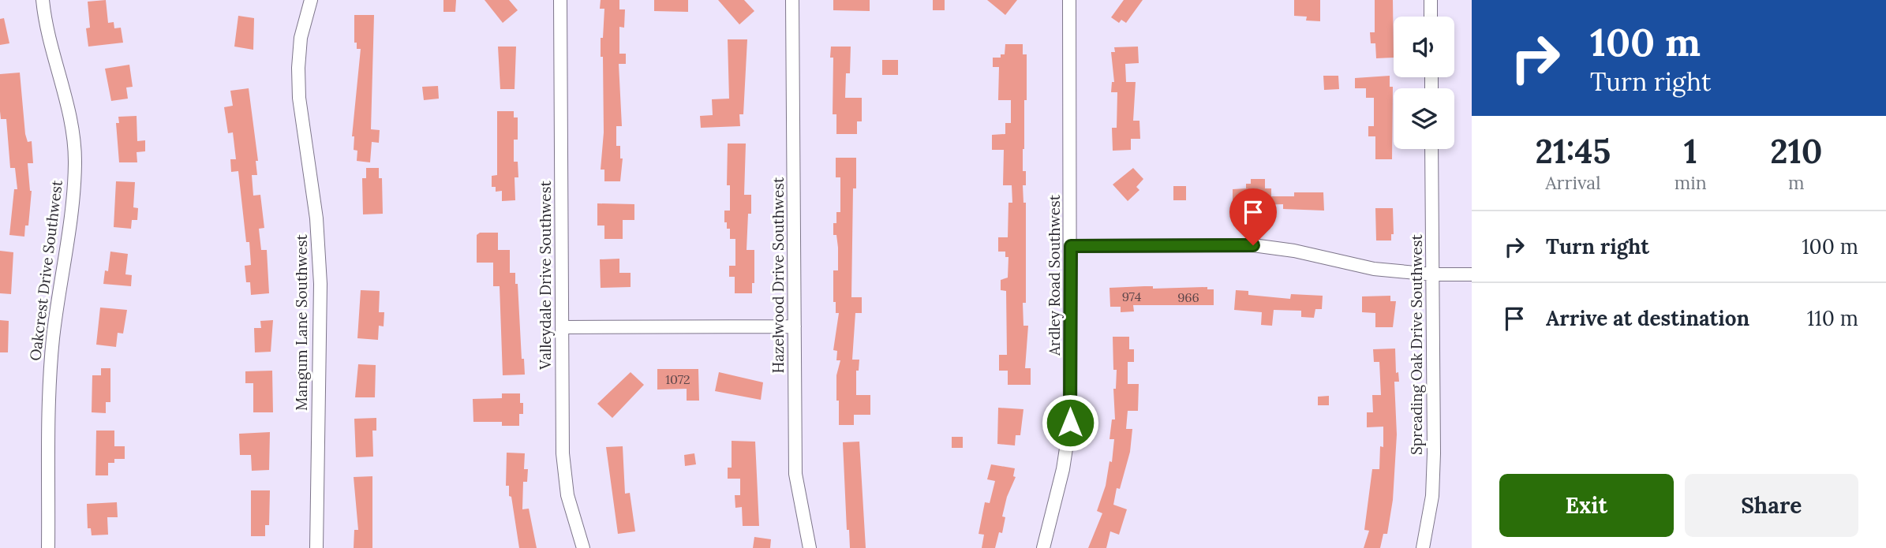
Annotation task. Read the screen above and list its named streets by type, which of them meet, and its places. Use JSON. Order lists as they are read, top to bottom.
{
  "streets": {
    "street": [
      "Oakcrest Drive Southwest",
      "Valleydale Drive Southwest",
      "Hazelwood Drive Southwest",
      "Ardley Road Southwest",
      "Mangum Lane Southwest",
      "Spreading Oak Drive Southwest"
    ]
  },
  "house_numbers": ["974", "966", "1072"],
  "page": {
    "turn": ["100 m", "Turn right"],
    "eta": [
      "21:45",
      "Arrival",
      "1",
      "min",
      "210",
      "m"
    ],
    "list": [
      {
        "name": "Turn right",
        "value": "100 m"
      },
      {
        "name": "Arrive at destination",
        "value": "110 m"
      }
    ],
    "buttons": ["Exit", "Share"]
  }
}
